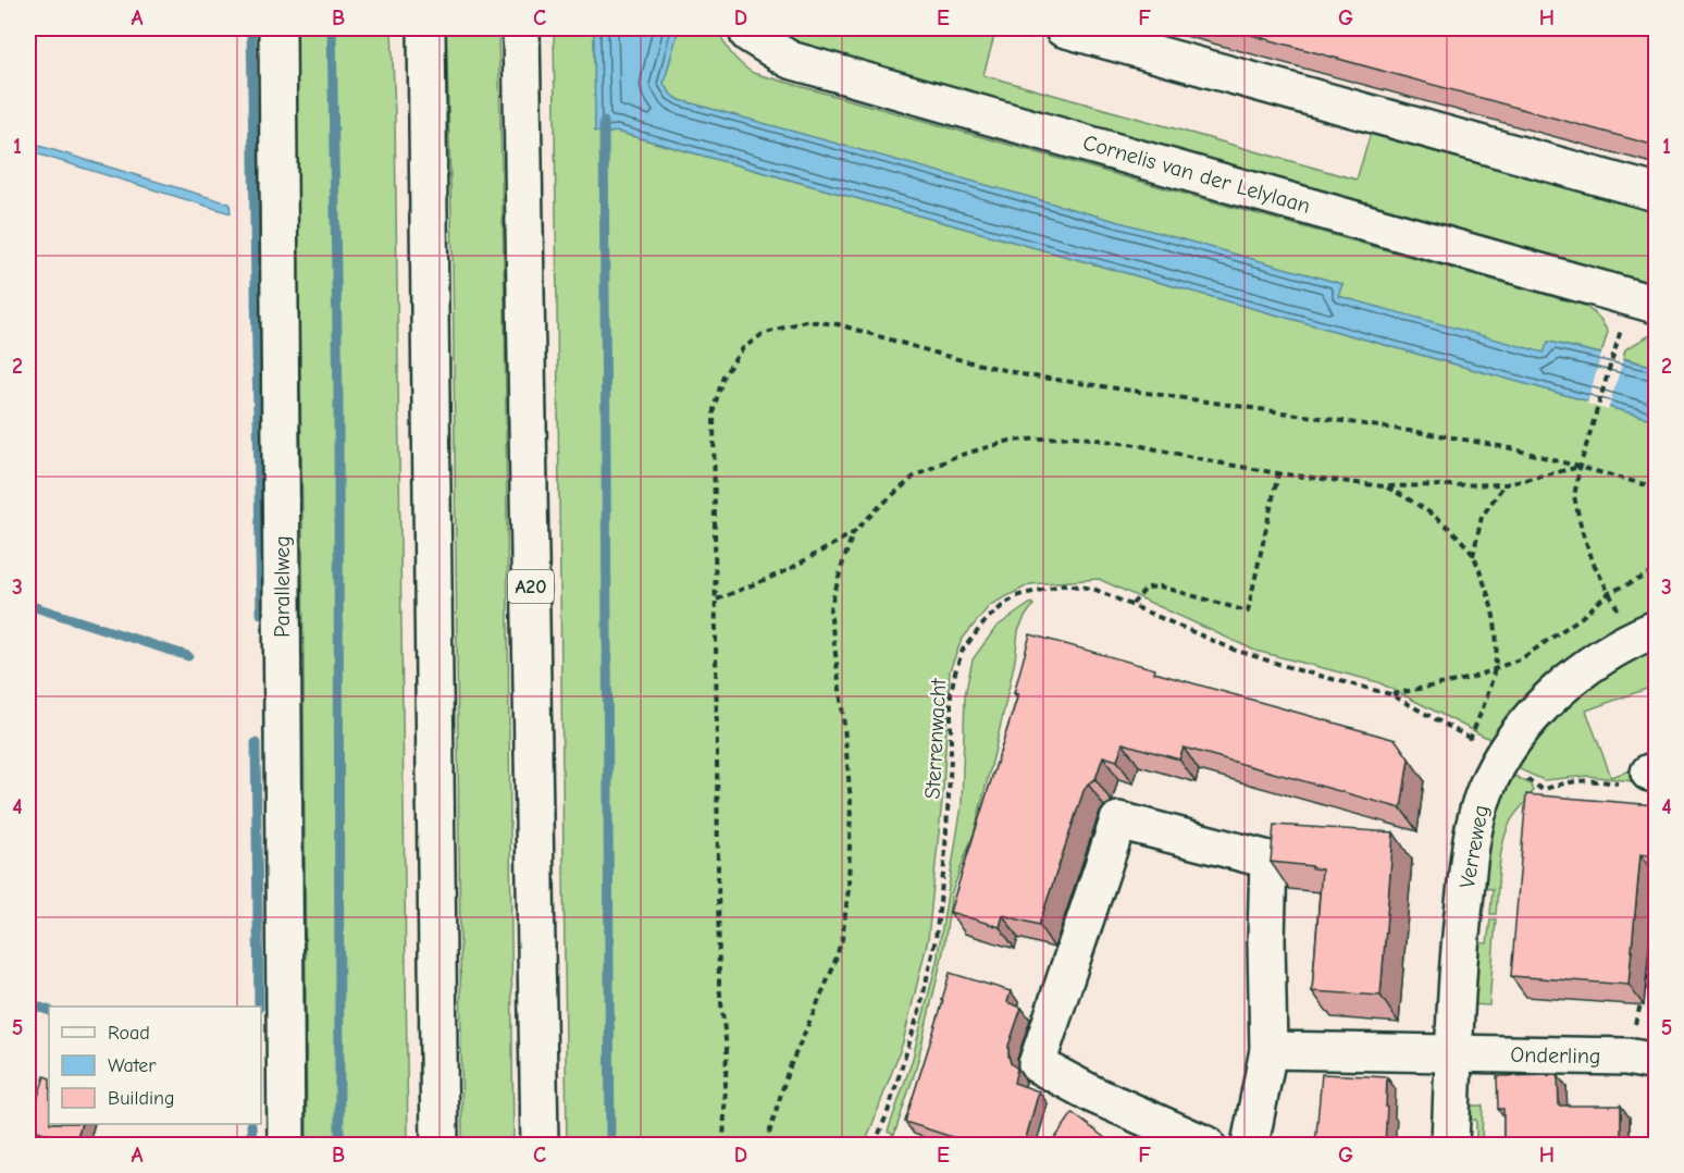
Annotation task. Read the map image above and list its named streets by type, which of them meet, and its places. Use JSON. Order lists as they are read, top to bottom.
{
  "streets": {
    "main road": [
      "Cornelis van der Lelylaan",
      "Parallelweg",
      "A20",
      "Verreweg",
      "Onderling"
    ],
    "path": ["Sterrenwacht"]
  },
  "crossings": [
    ["Sterrenwacht", "Verreweg"],
    ["Verreweg", "Onderling"]
  ],
  "legend": ["Road", "Water", "Building"],
  "grid": {
    "columns": [
      "A",
      "B",
      "C",
      "D",
      "E",
      "F",
      "G",
      "H"
    ],
    "rows": [
      "1",
      "2",
      "3",
      "4",
      "5"
    ]
  }
}
